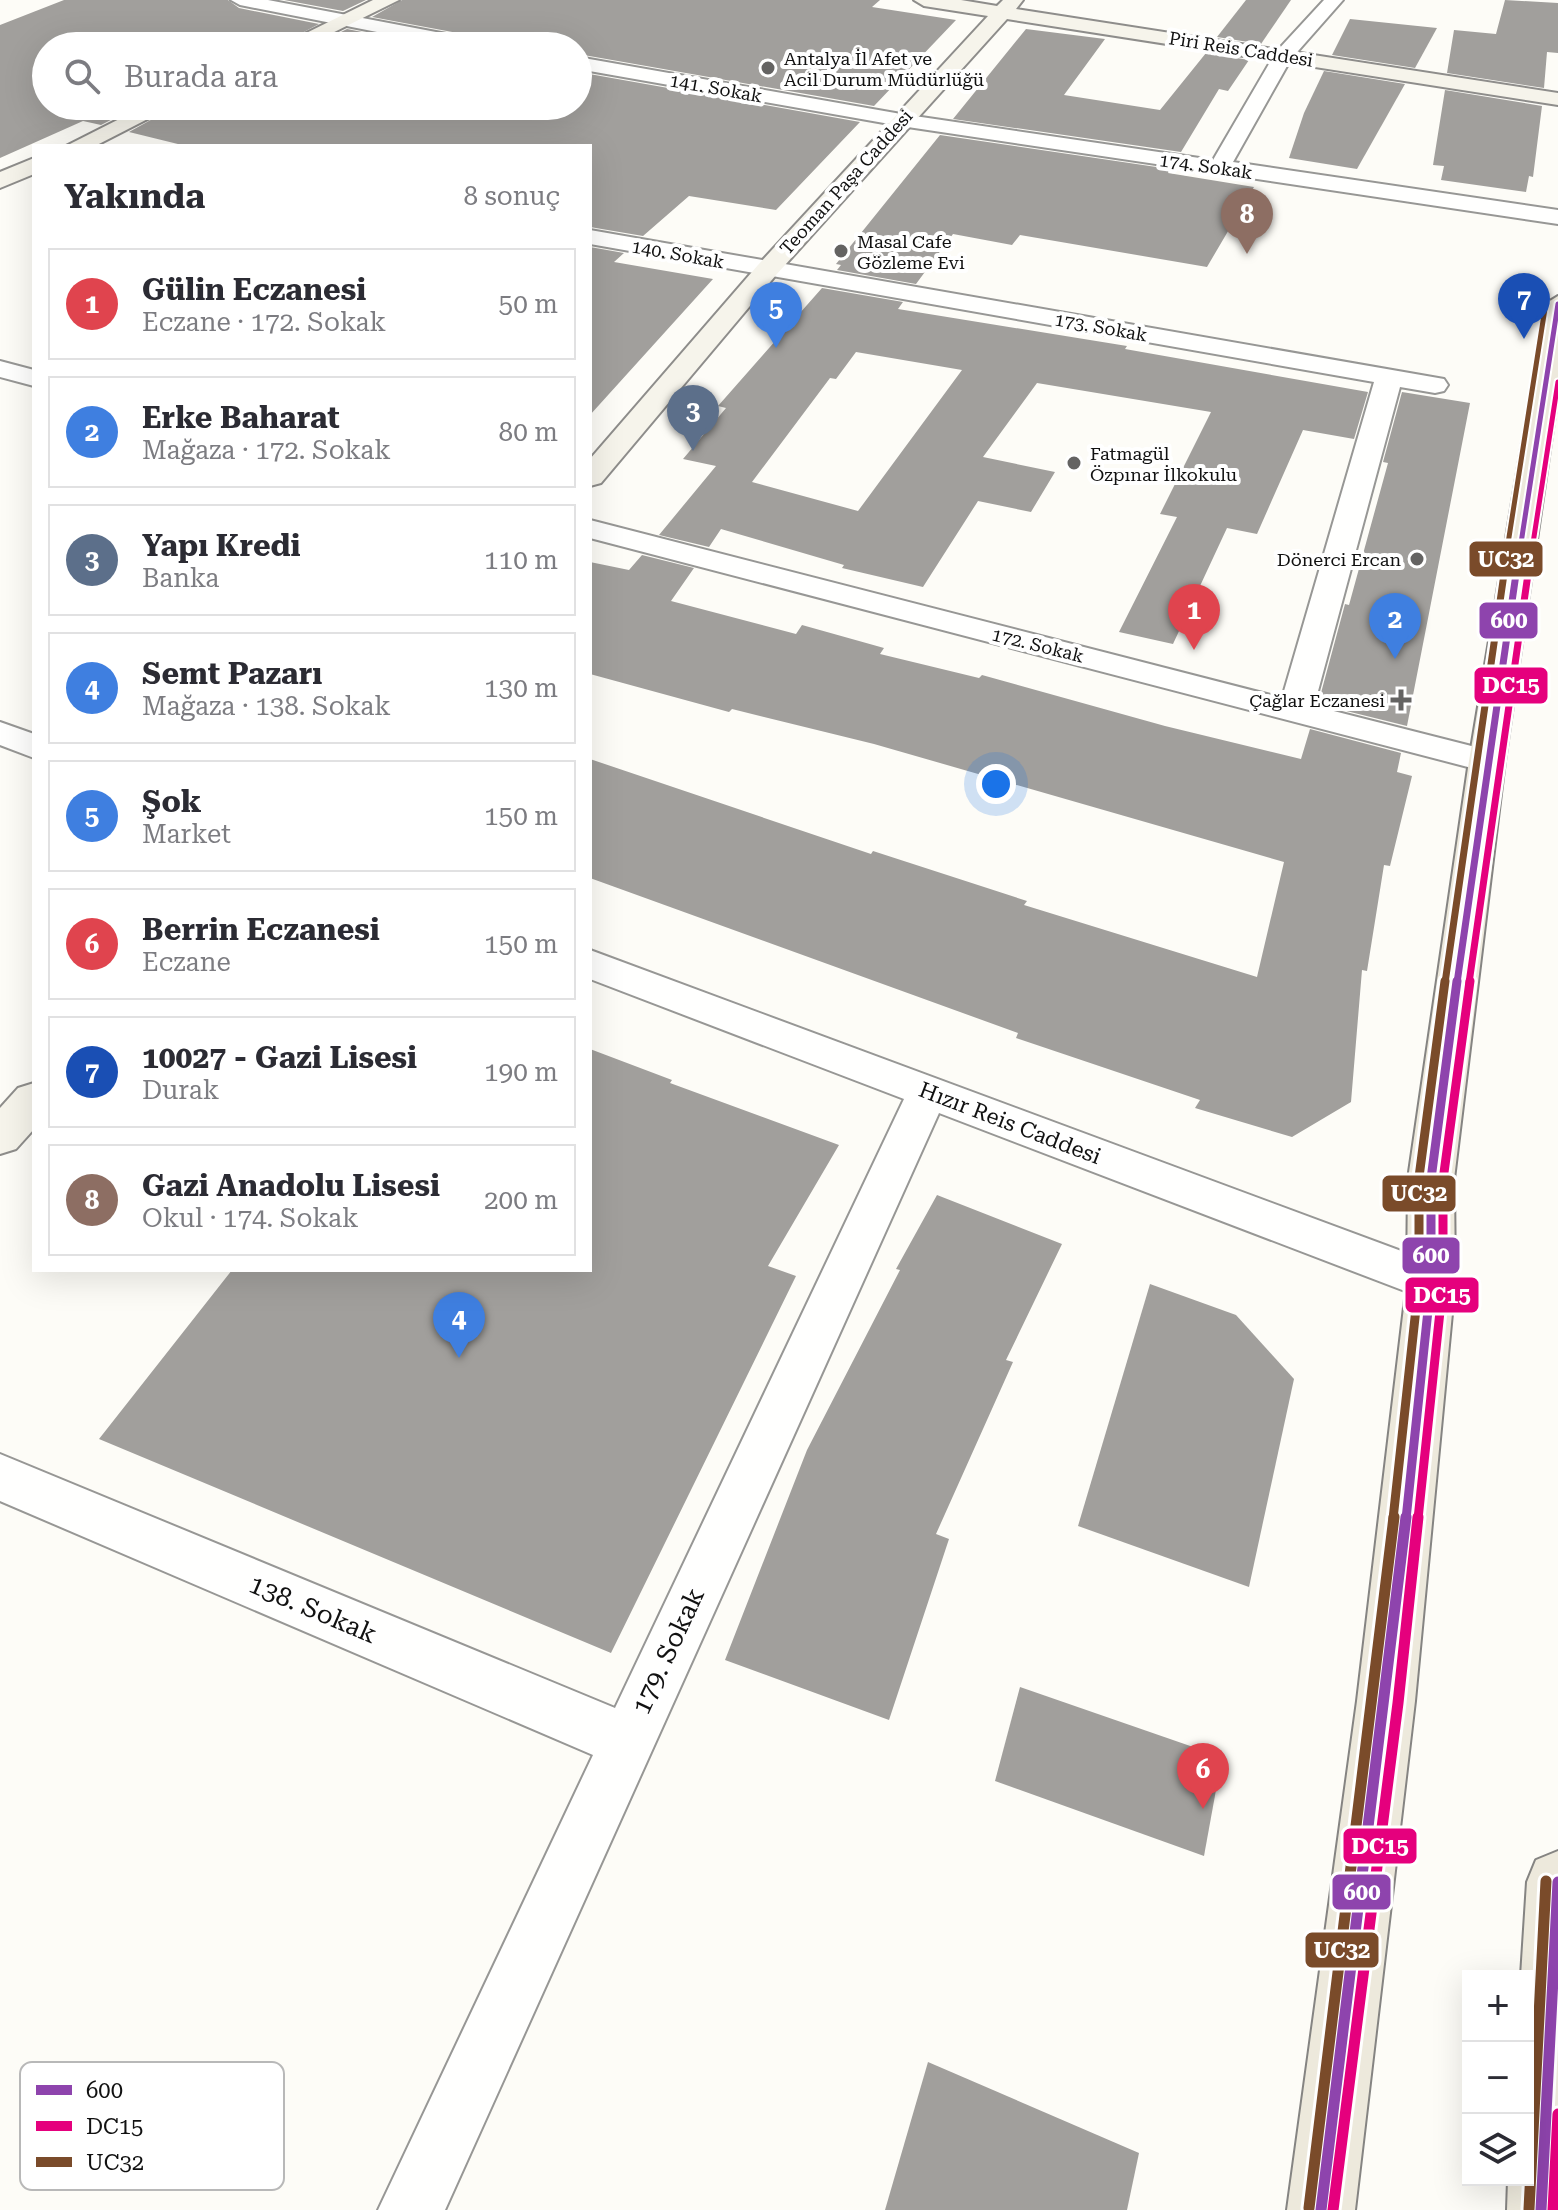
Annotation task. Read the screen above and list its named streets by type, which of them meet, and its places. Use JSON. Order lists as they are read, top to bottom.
{
  "streets": {
    "street": [
      "Piri Reis Caddesi",
      "141. Sokak",
      "174. Sokak",
      "Teoman Paşa Caddesi",
      "140. Sokak",
      "173. Sokak",
      "172. Sokak",
      "Hızır Reis Caddesi",
      "138. Sokak",
      "179. Sokak"
    ]
  },
  "crossings": [
    ["Piri Reis Caddesi", "Teoman Paşa Caddesi"],
    ["141. Sokak", "174. Sokak"],
    ["141. Sokak", "Teoman Paşa Caddesi"],
    ["174. Sokak", "Teoman Paşa Caddesi"],
    ["Teoman Paşa Caddesi", "140. Sokak"],
    ["Teoman Paşa Caddesi", "173. Sokak"],
    ["140. Sokak", "173. Sokak"],
    ["Hızır Reis Caddesi", "179. Sokak"],
    ["138. Sokak", "179. Sokak"]
  ],
  "places": {
    "other": [
      "Antalya İl Afet ve Acil Durum Müdürlüğü",
      "Masal Cafe Gözleme Evi",
      "Fatmagül Özpınar İlkokulu",
      "Dönerci Ercan"
    ],
    "health": ["Çağlar Eczanesi"]
  },
  "lines": ["transit line UC32", "transit line 600", "transit line DC15"],
  "legend": ["600", "DC15", "UC32"],
  "page": {
    "search": "Burada ara",
    "heading": ["Yakında", "8 sonuç"],
    "pins": [
      "8",
      "7",
      "5",
      "3",
      "1",
      "2",
      "4",
      "6"
    ],
    "list": [
      {
        "mark": "1",
        "name": "Gülin Eczanesi",
        "note": "Eczane · 172. Sokak",
        "value": "50 m"
      },
      {
        "mark": "2",
        "name": "Erke Baharat",
        "note": "Mağaza · 172. Sokak",
        "value": "80 m"
      },
      {
        "mark": "3",
        "name": "Yapı Kredi",
        "note": "Banka",
        "value": "110 m"
      },
      {
        "mark": "4",
        "name": "Semt Pazarı",
        "note": "Mağaza · 138. Sokak",
        "value": "130 m"
      },
      {
        "mark": "5",
        "name": "Şok",
        "note": "Market",
        "value": "150 m"
      },
      {
        "mark": "6",
        "name": "Berrin Eczanesi",
        "note": "Eczane",
        "value": "150 m"
      },
      {
        "mark": "7",
        "name": "10027 - Gazi Lisesi",
        "note": "Durak",
        "value": "190 m"
      },
      {
        "mark": "8",
        "name": "Gazi Anadolu Lisesi",
        "note": "Okul · 174. Sokak",
        "value": "200 m"
      }
    ],
    "map_buttons": ["+", "−"]
  }
}
